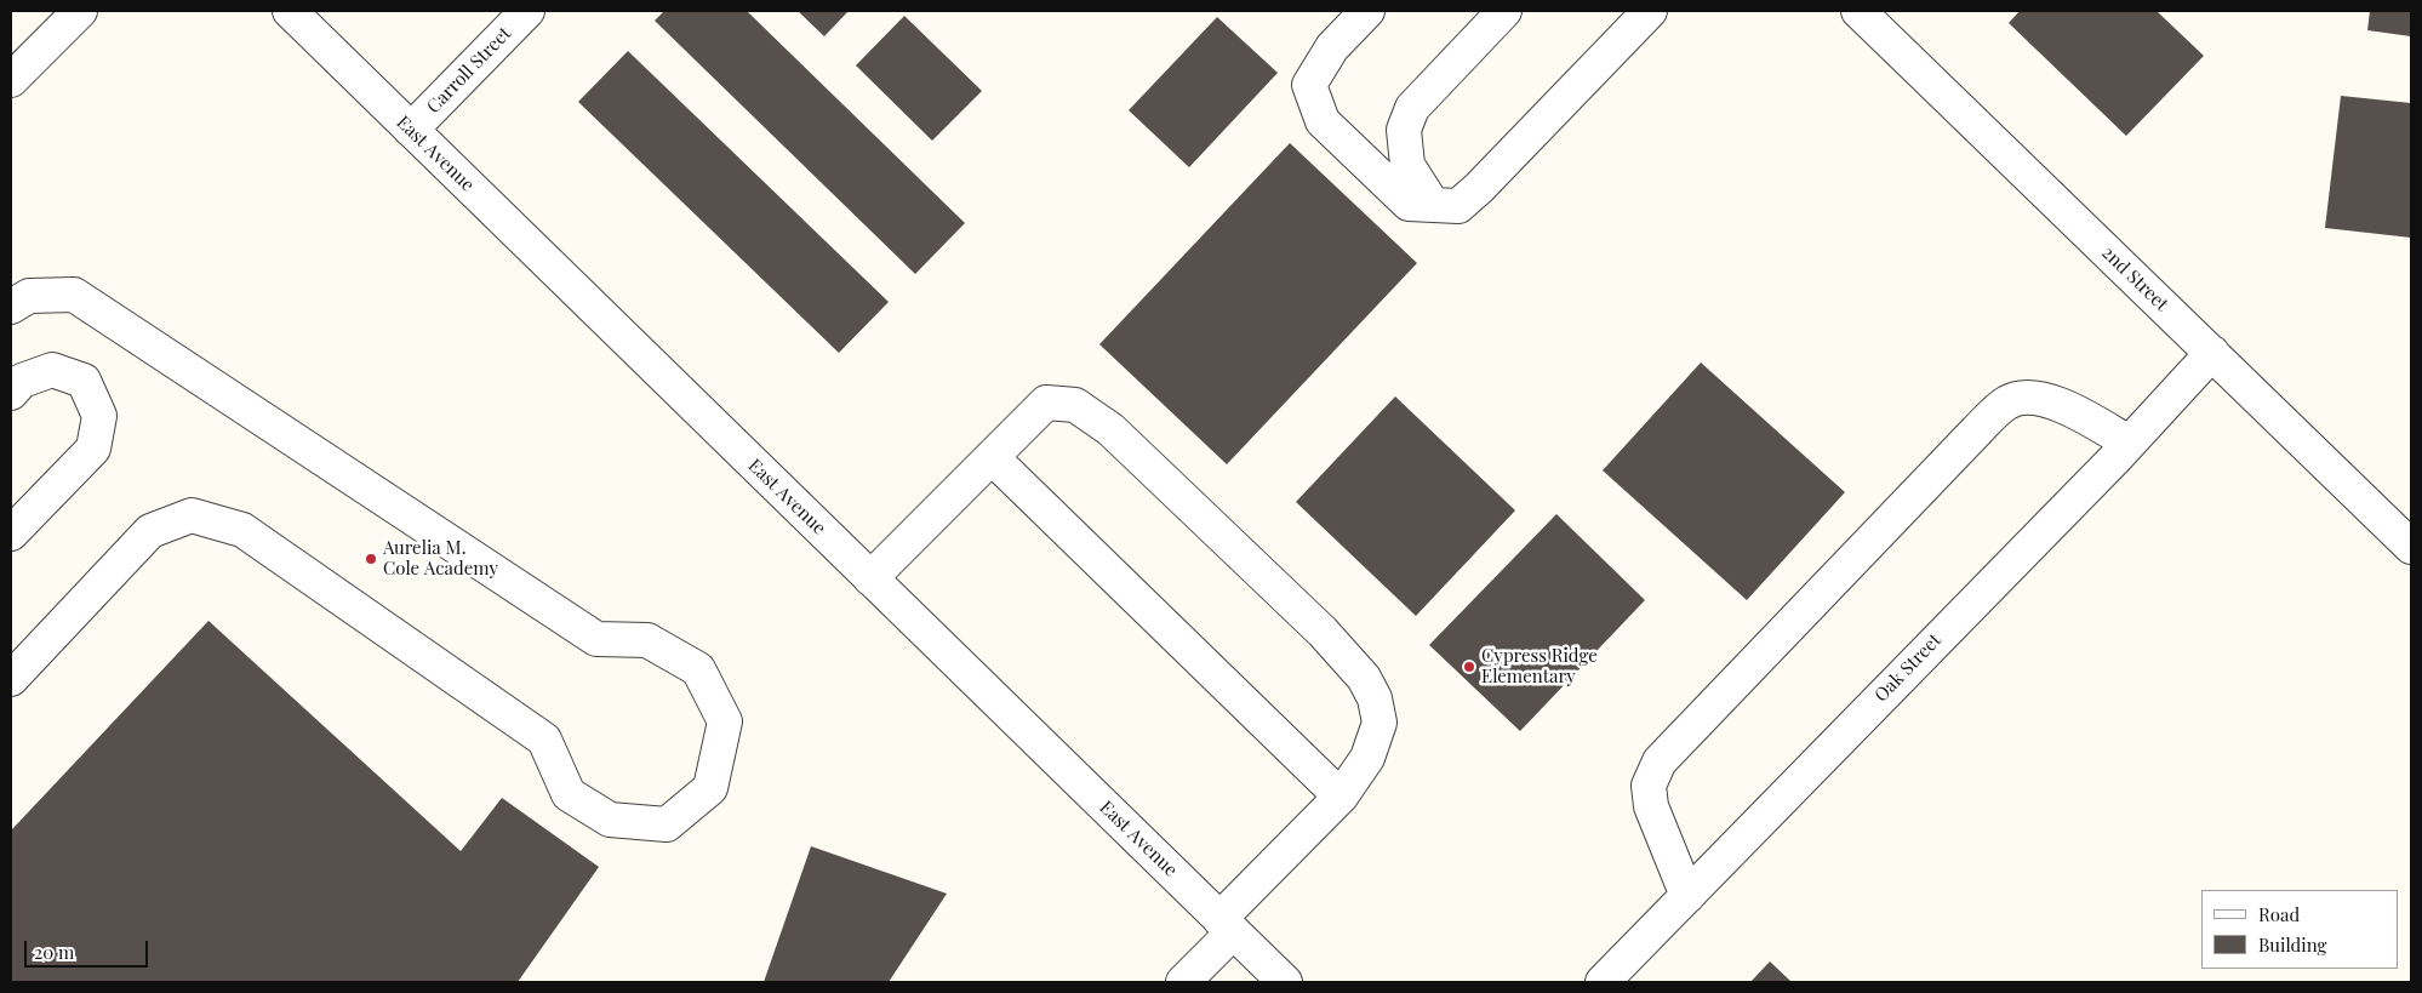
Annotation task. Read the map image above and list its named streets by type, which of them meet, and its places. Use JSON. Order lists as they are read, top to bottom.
{
  "streets": {
    "street": [
      "Carroll Street",
      "East Avenue",
      "2nd Street",
      "Oak Street"
    ]
  },
  "crossings": [
    ["Carroll Street", "East Avenue"],
    ["2nd Street", "Oak Street"]
  ],
  "places": ["Aurelia M. Cole Academy", "Cypress Ridge Elementary"],
  "legend": ["Road", "Building"],
  "scale_bar": "20 m"
}
